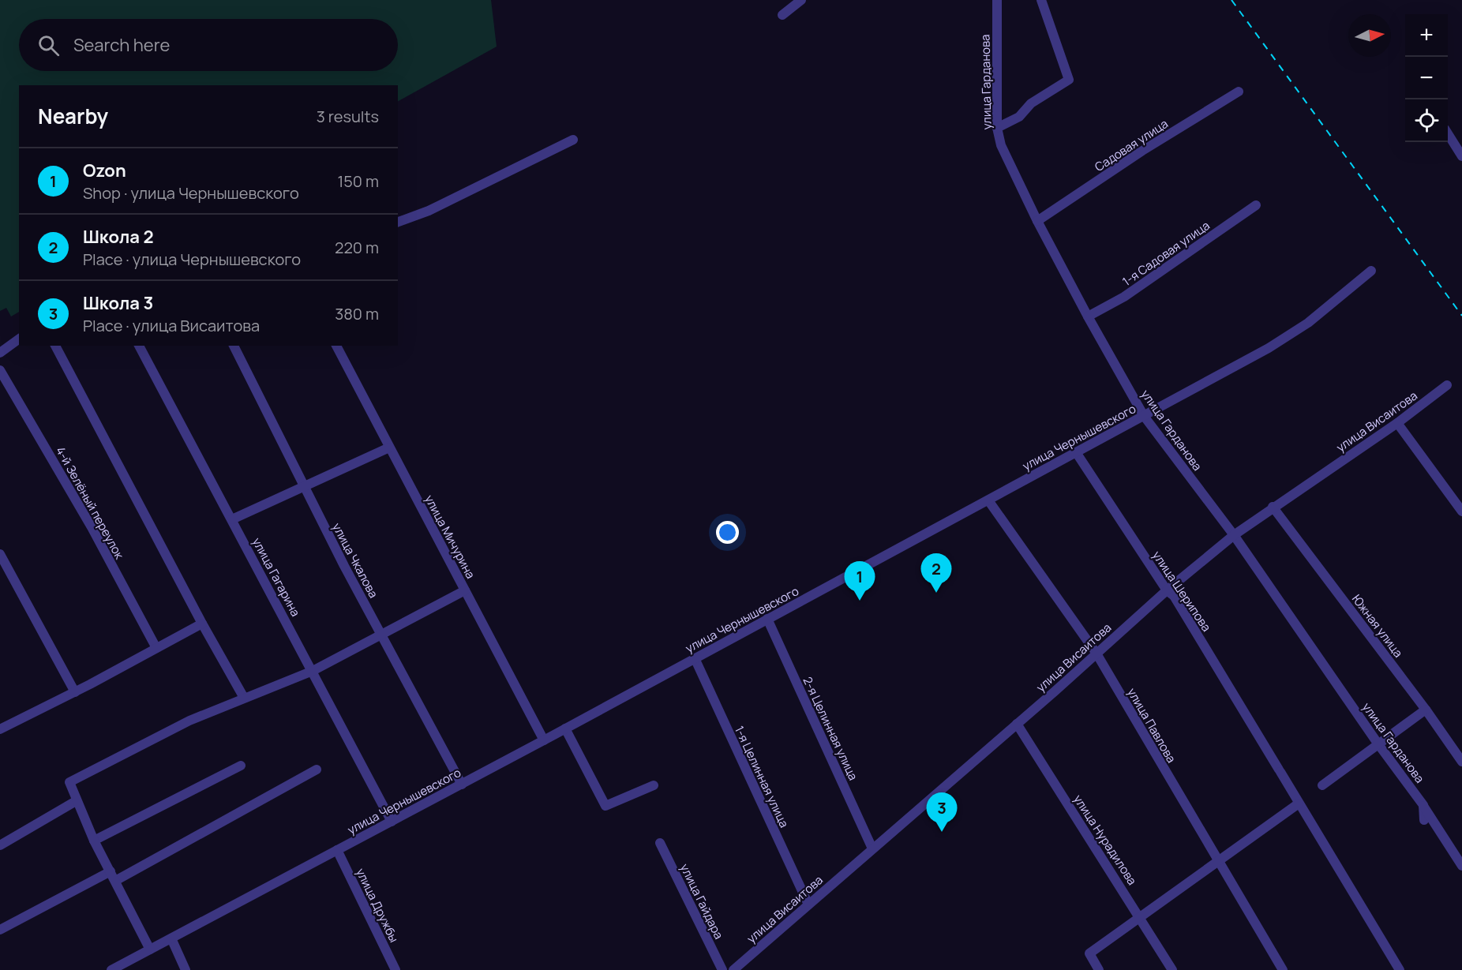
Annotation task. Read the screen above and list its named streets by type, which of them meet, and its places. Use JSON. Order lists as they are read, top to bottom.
{
  "streets": {
    "street": [
      "улица Гарданова",
      "Садовая улица",
      "1-я Садовая улица",
      "улица Висаитова",
      "улица Чернышевского",
      "4-й Зелёный переулок",
      "улица Мичурина",
      "улица Чкалова",
      "улица Гагарина",
      "улица Шерипова",
      "Южная улица",
      "улица Павлова",
      "2-я Целинная улица",
      "1-я Целинная улица",
      "улица Нурадилова",
      "улица Гайдара",
      "улица Дружбы"
    ]
  },
  "crossings": [
    ["улица Гарданова", "Садовая улица"],
    ["улица Гарданова", "1-я Садовая улица"],
    ["улица Гарданова", "улица Висаитова"],
    ["улица Гарданова", "улица Чернышевского"],
    ["улица Висаитова", "улица Шерипова"],
    ["улица Висаитова", "Южная улица"],
    ["улица Висаитова", "улица Павлова"],
    ["улица Висаитова", "2-я Целинная улица"],
    ["улица Висаитова", "1-я Целинная улица"],
    ["улица Висаитова", "улица Нурадилова"],
    ["улица Чернышевского", "улица Мичурина"],
    ["улица Чернышевского", "улица Чкалова"],
    ["улица Чернышевского", "улица Гагарина"],
    ["улица Чернышевского", "улица Шерипова"],
    ["улица Чернышевского", "улица Павлова"],
    ["улица Чернышевского", "2-я Целинная улица"],
    ["улица Чернышевского", "1-я Целинная улица"],
    ["улица Чернышевского", "улица Дружбы"]
  ],
  "north": "right",
  "page": {
    "map_buttons": ["+", "−"],
    "search": "Search here",
    "heading": ["Nearby", "3 results"],
    "list": [
      {
        "mark": "1",
        "name": "Ozon",
        "note": "Shop · улица Чернышевского",
        "value": "150 m"
      },
      {
        "mark": "2",
        "name": "Школа 2",
        "note": "Place · улица Чернышевского",
        "value": "220 m"
      },
      {
        "mark": "3",
        "name": "Школа 3",
        "note": "Place · улица Висаитова",
        "value": "380 m"
      }
    ],
    "pins": ["2", "1", "3"]
  }
}
